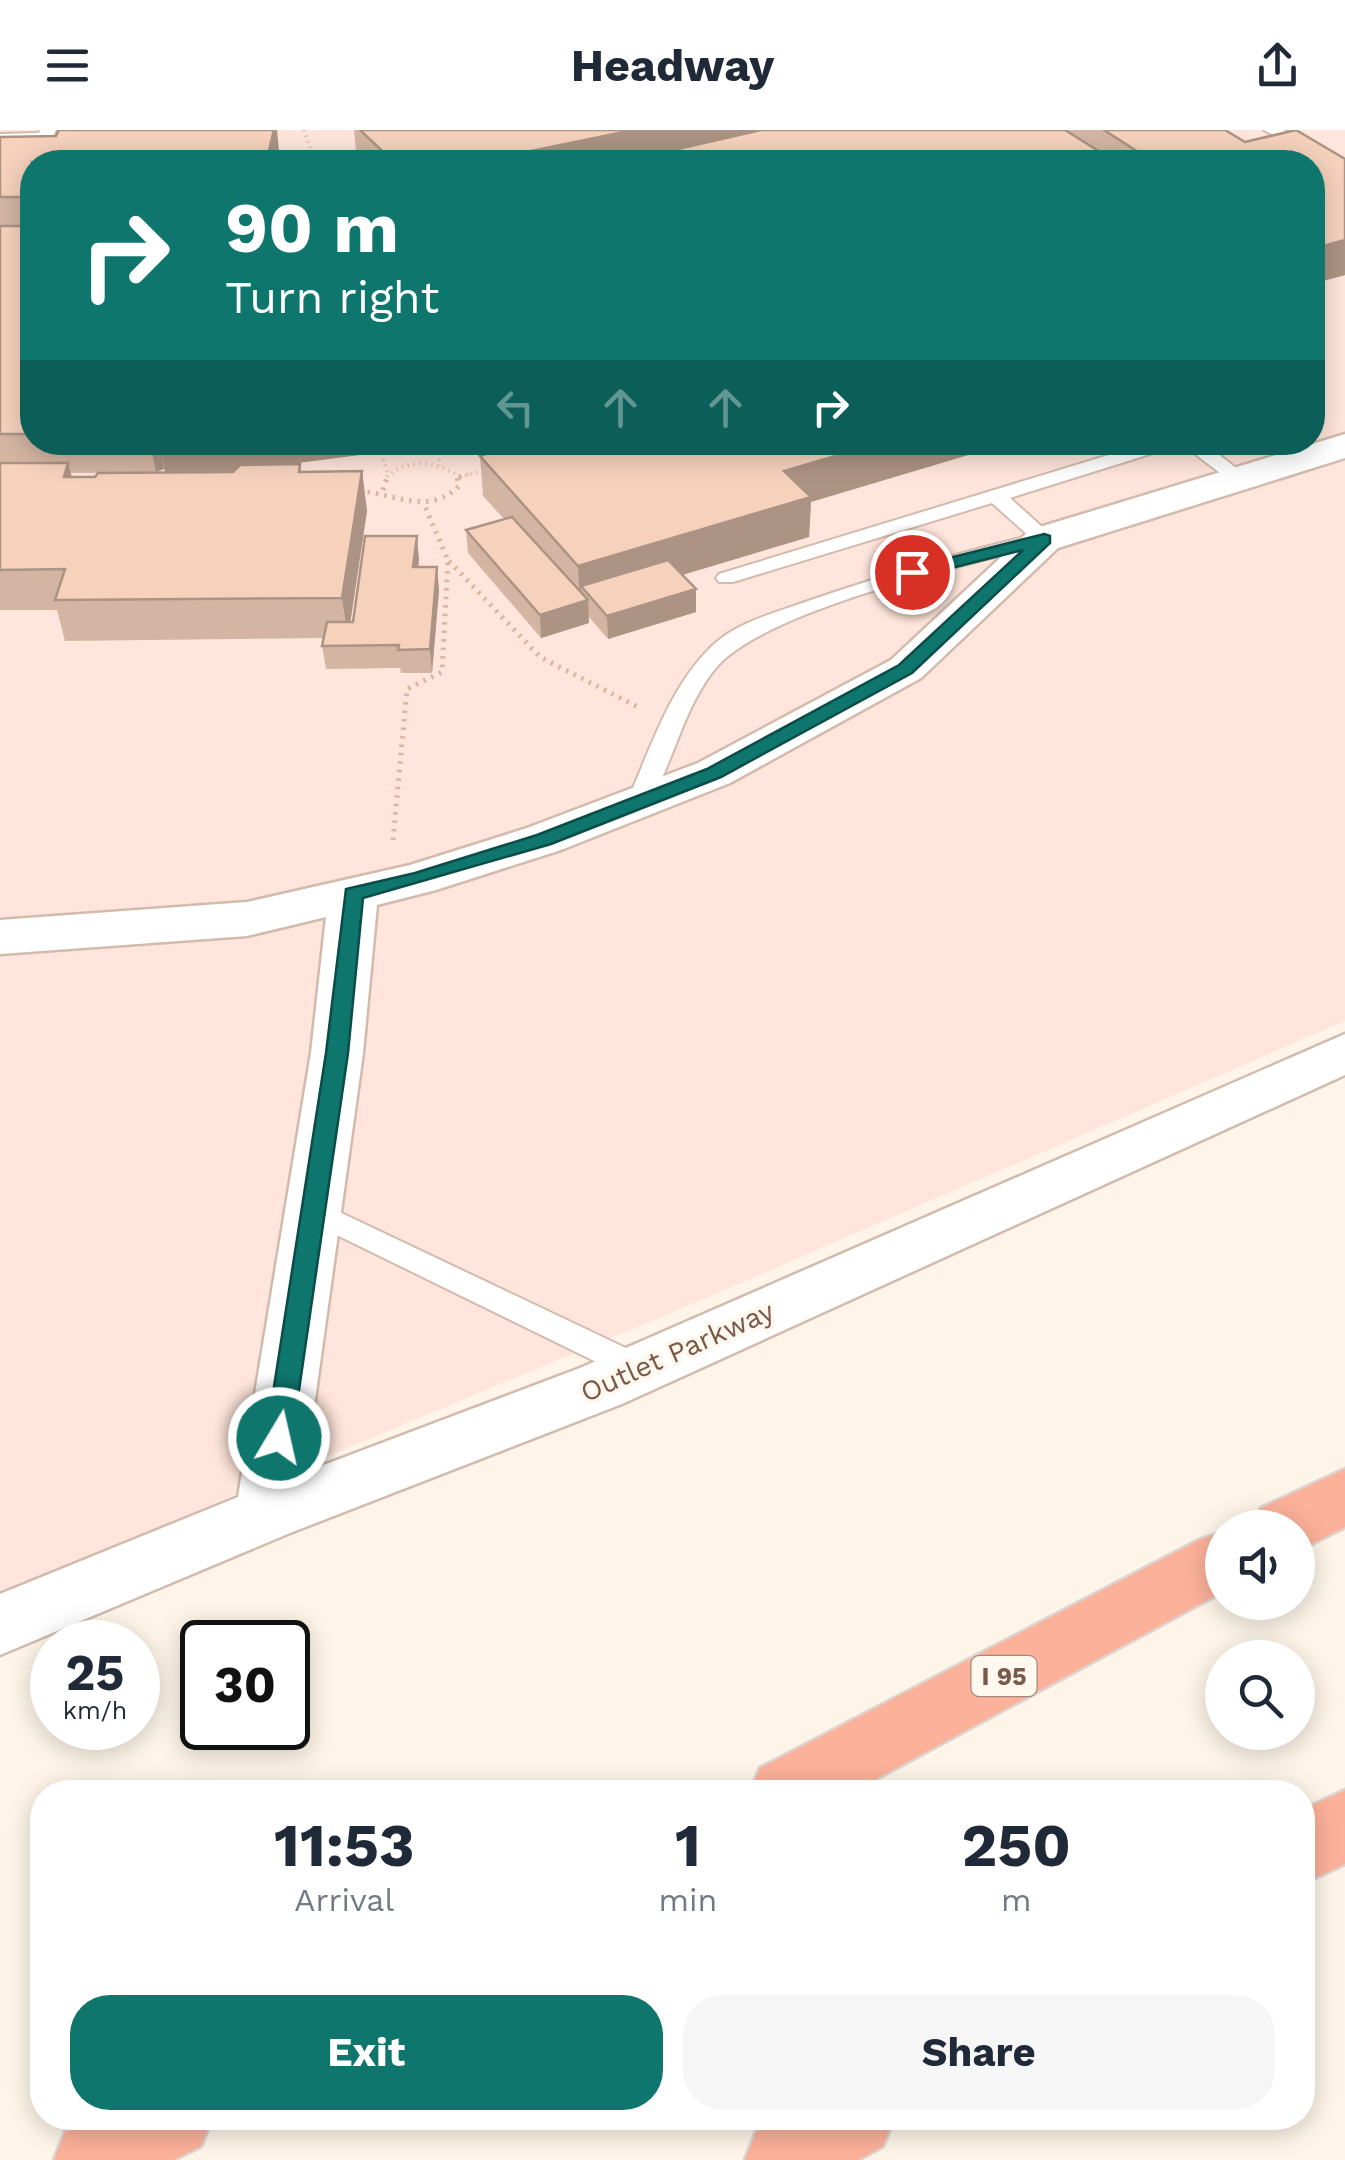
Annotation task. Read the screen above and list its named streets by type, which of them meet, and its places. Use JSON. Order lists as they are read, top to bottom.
{
  "streets": {
    "highway": ["I 95"],
    "street": ["Outlet Parkway"]
  },
  "page": {
    "header": "Headway",
    "turn": ["90 m", "Turn right"],
    "speed": "25 km/h",
    "limit": "30",
    "eta": [
      "11:53",
      "Arrival",
      "1",
      "min",
      "250",
      "m"
    ],
    "buttons": ["Exit", "Share"]
  }
}
